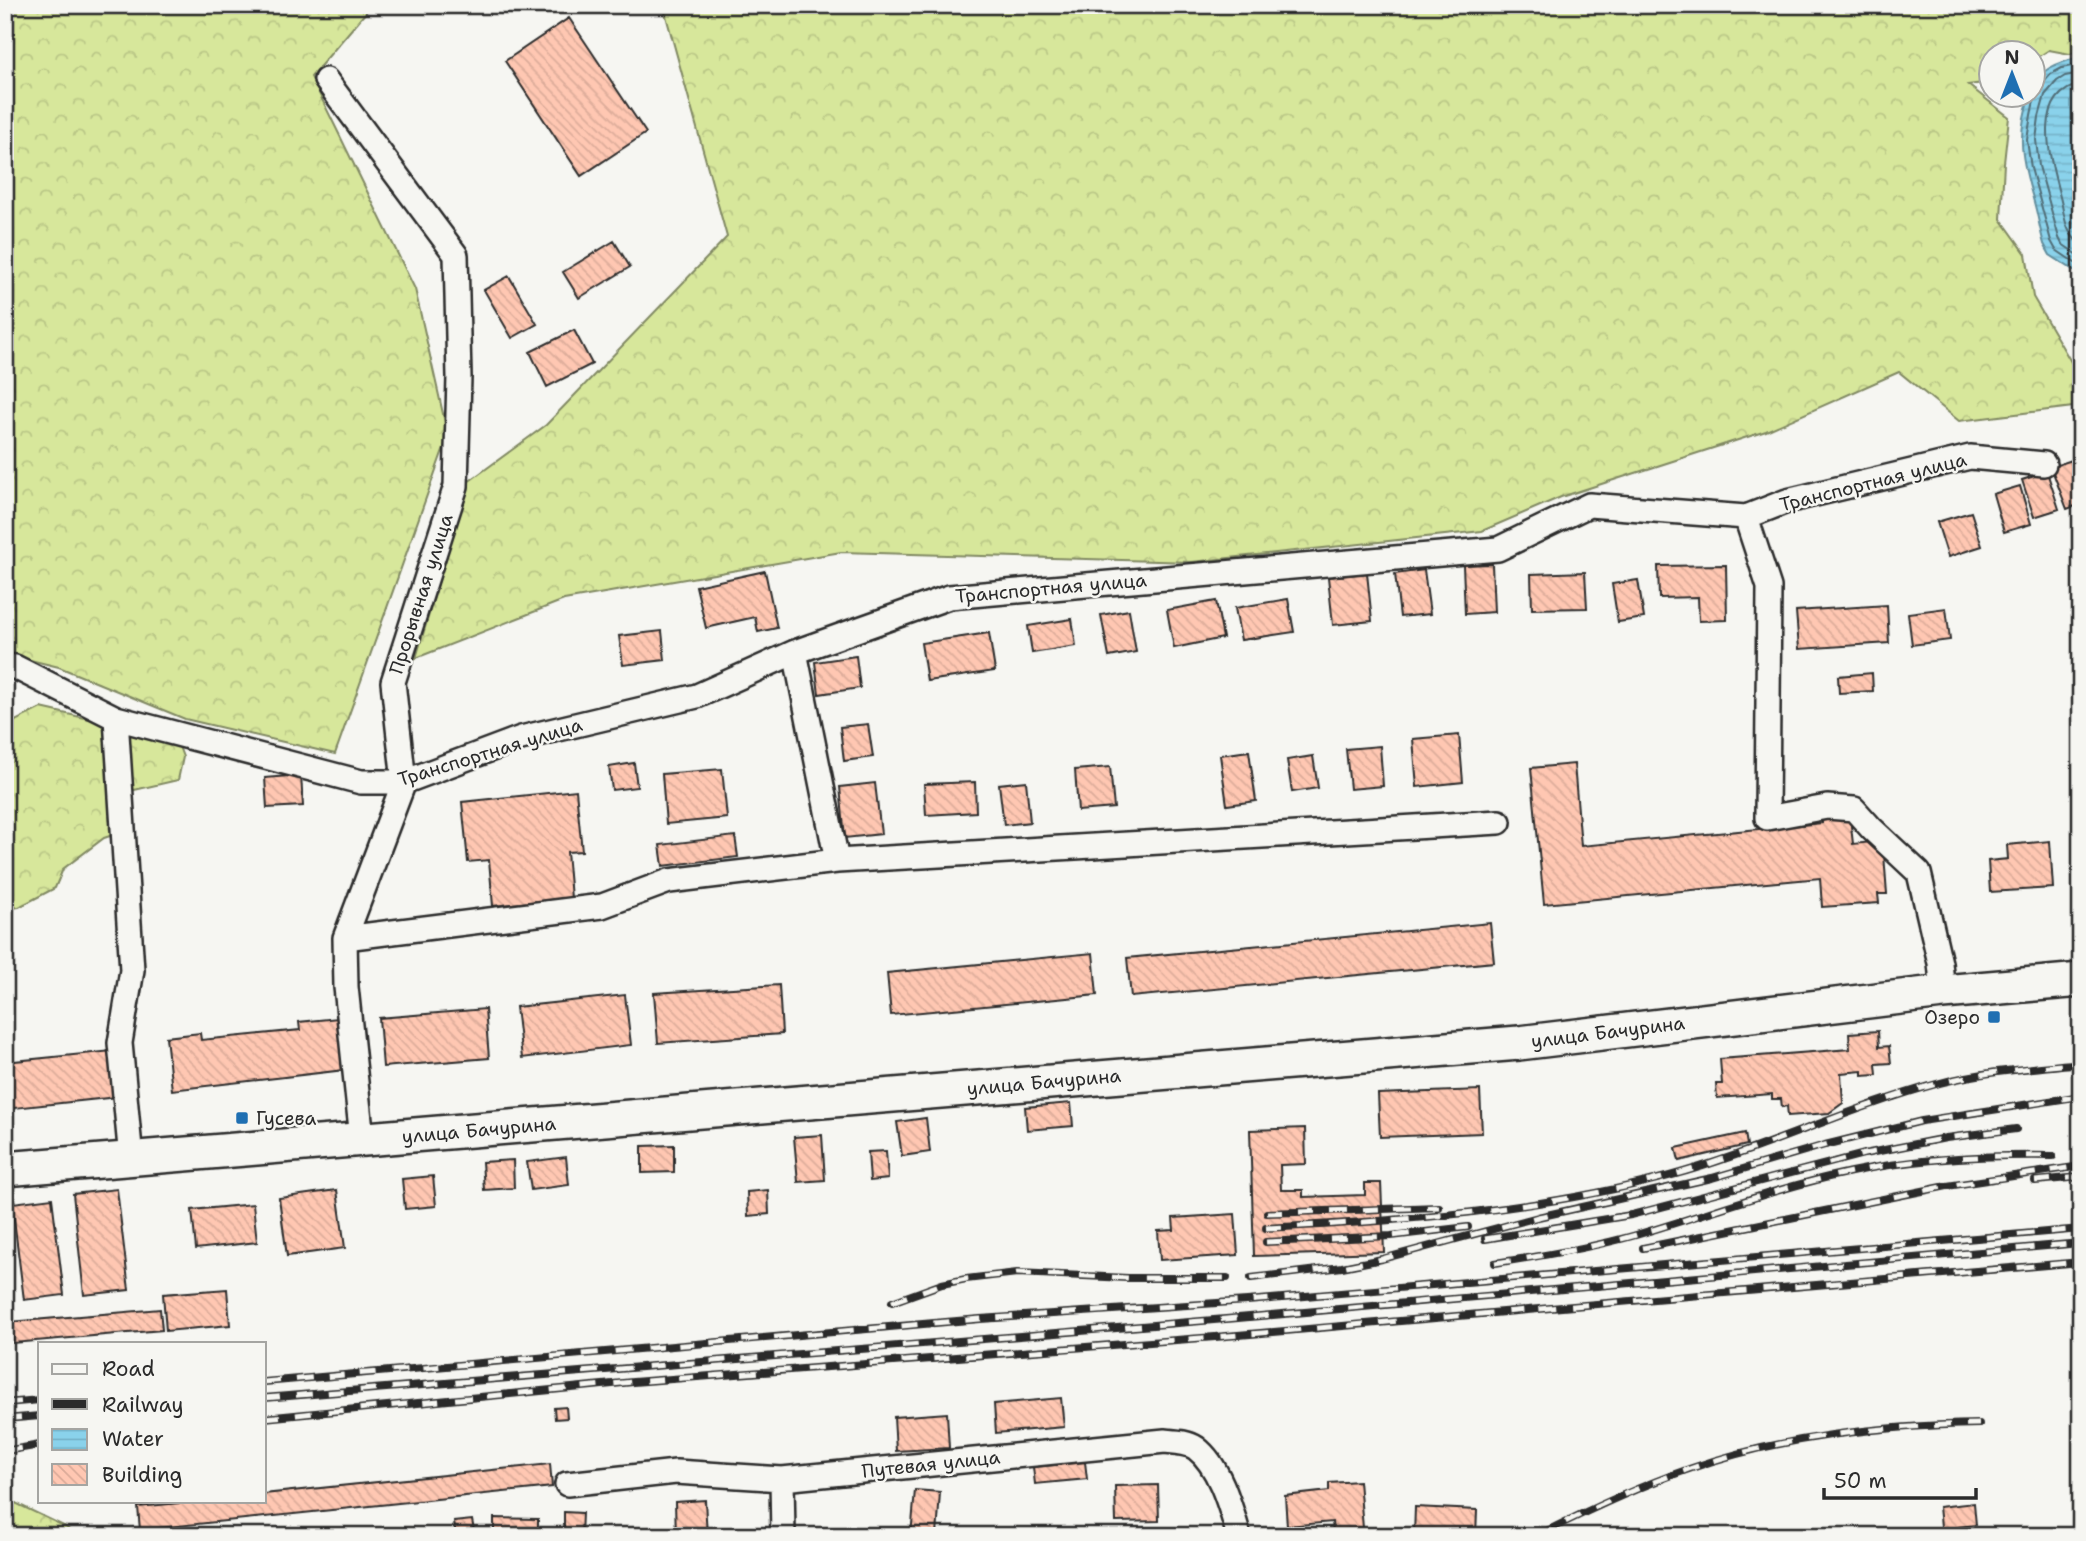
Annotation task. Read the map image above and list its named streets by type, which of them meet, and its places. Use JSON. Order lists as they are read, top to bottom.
{
  "streets": {
    "street": [
      "Транспортная улица",
      "Прорывная улица",
      "улица Бачурина",
      "Путевая улица"
    ]
  },
  "crossings": [
    ["Транспортная улица", "Прорывная улица"],
    ["Прорывная улица", "улица Бачурина"]
  ],
  "places": {
    "transit": ["Озеро", "Гусева"]
  },
  "legend": [
    "Road",
    "Railway",
    "Water",
    "Building"
  ],
  "scale_bar": "50 m",
  "north": "top"
}
